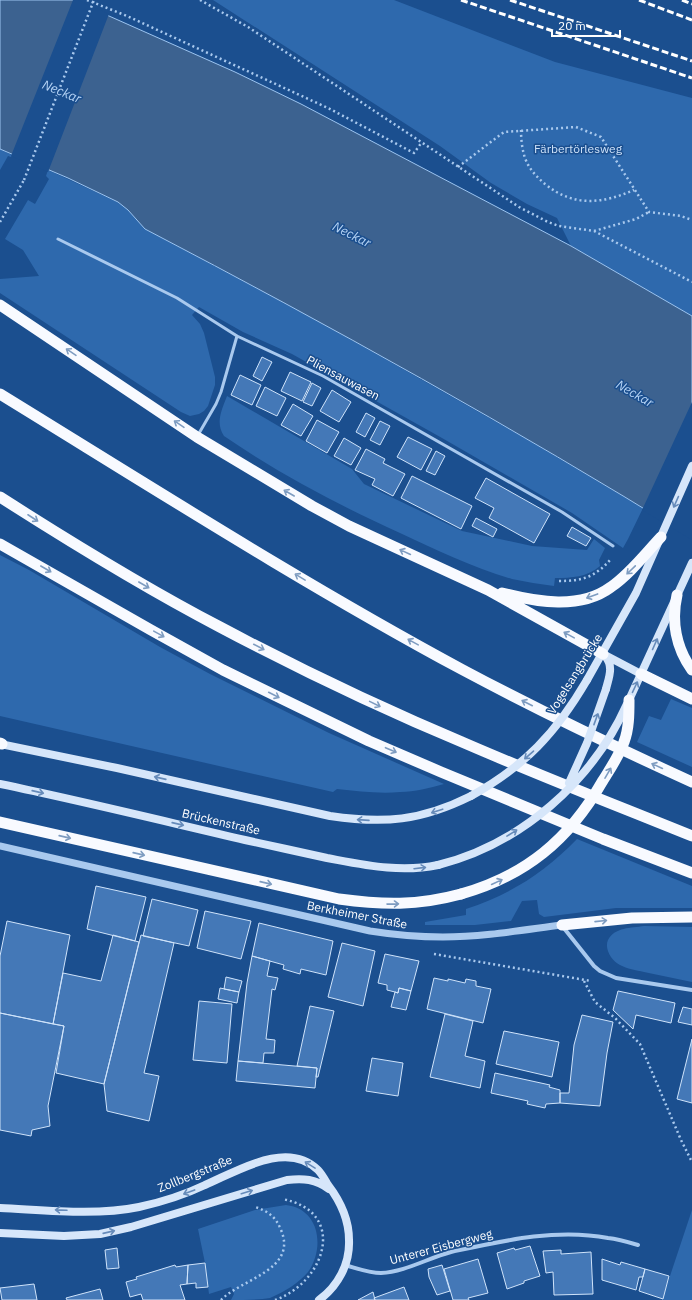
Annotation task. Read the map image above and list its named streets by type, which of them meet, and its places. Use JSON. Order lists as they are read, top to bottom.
{
  "streets": {
    "main road": ["Vogelsangbrücke", "Brückenstraße", "Zollbergstraße"],
    "street": ["Berkheimer Straße", "Unterer Eisbergweg"],
    "lane": ["Pliensauwasen"]
  },
  "crossings": [
    ["Zollbergstraße", "Unterer Eisbergweg"]
  ],
  "one_way": ["Vogelsangbrücke", "Brückenstraße"],
  "water": ["Neckar"],
  "parks": ["Färbertörlesweg"],
  "scale_bar": "20 m"
}
